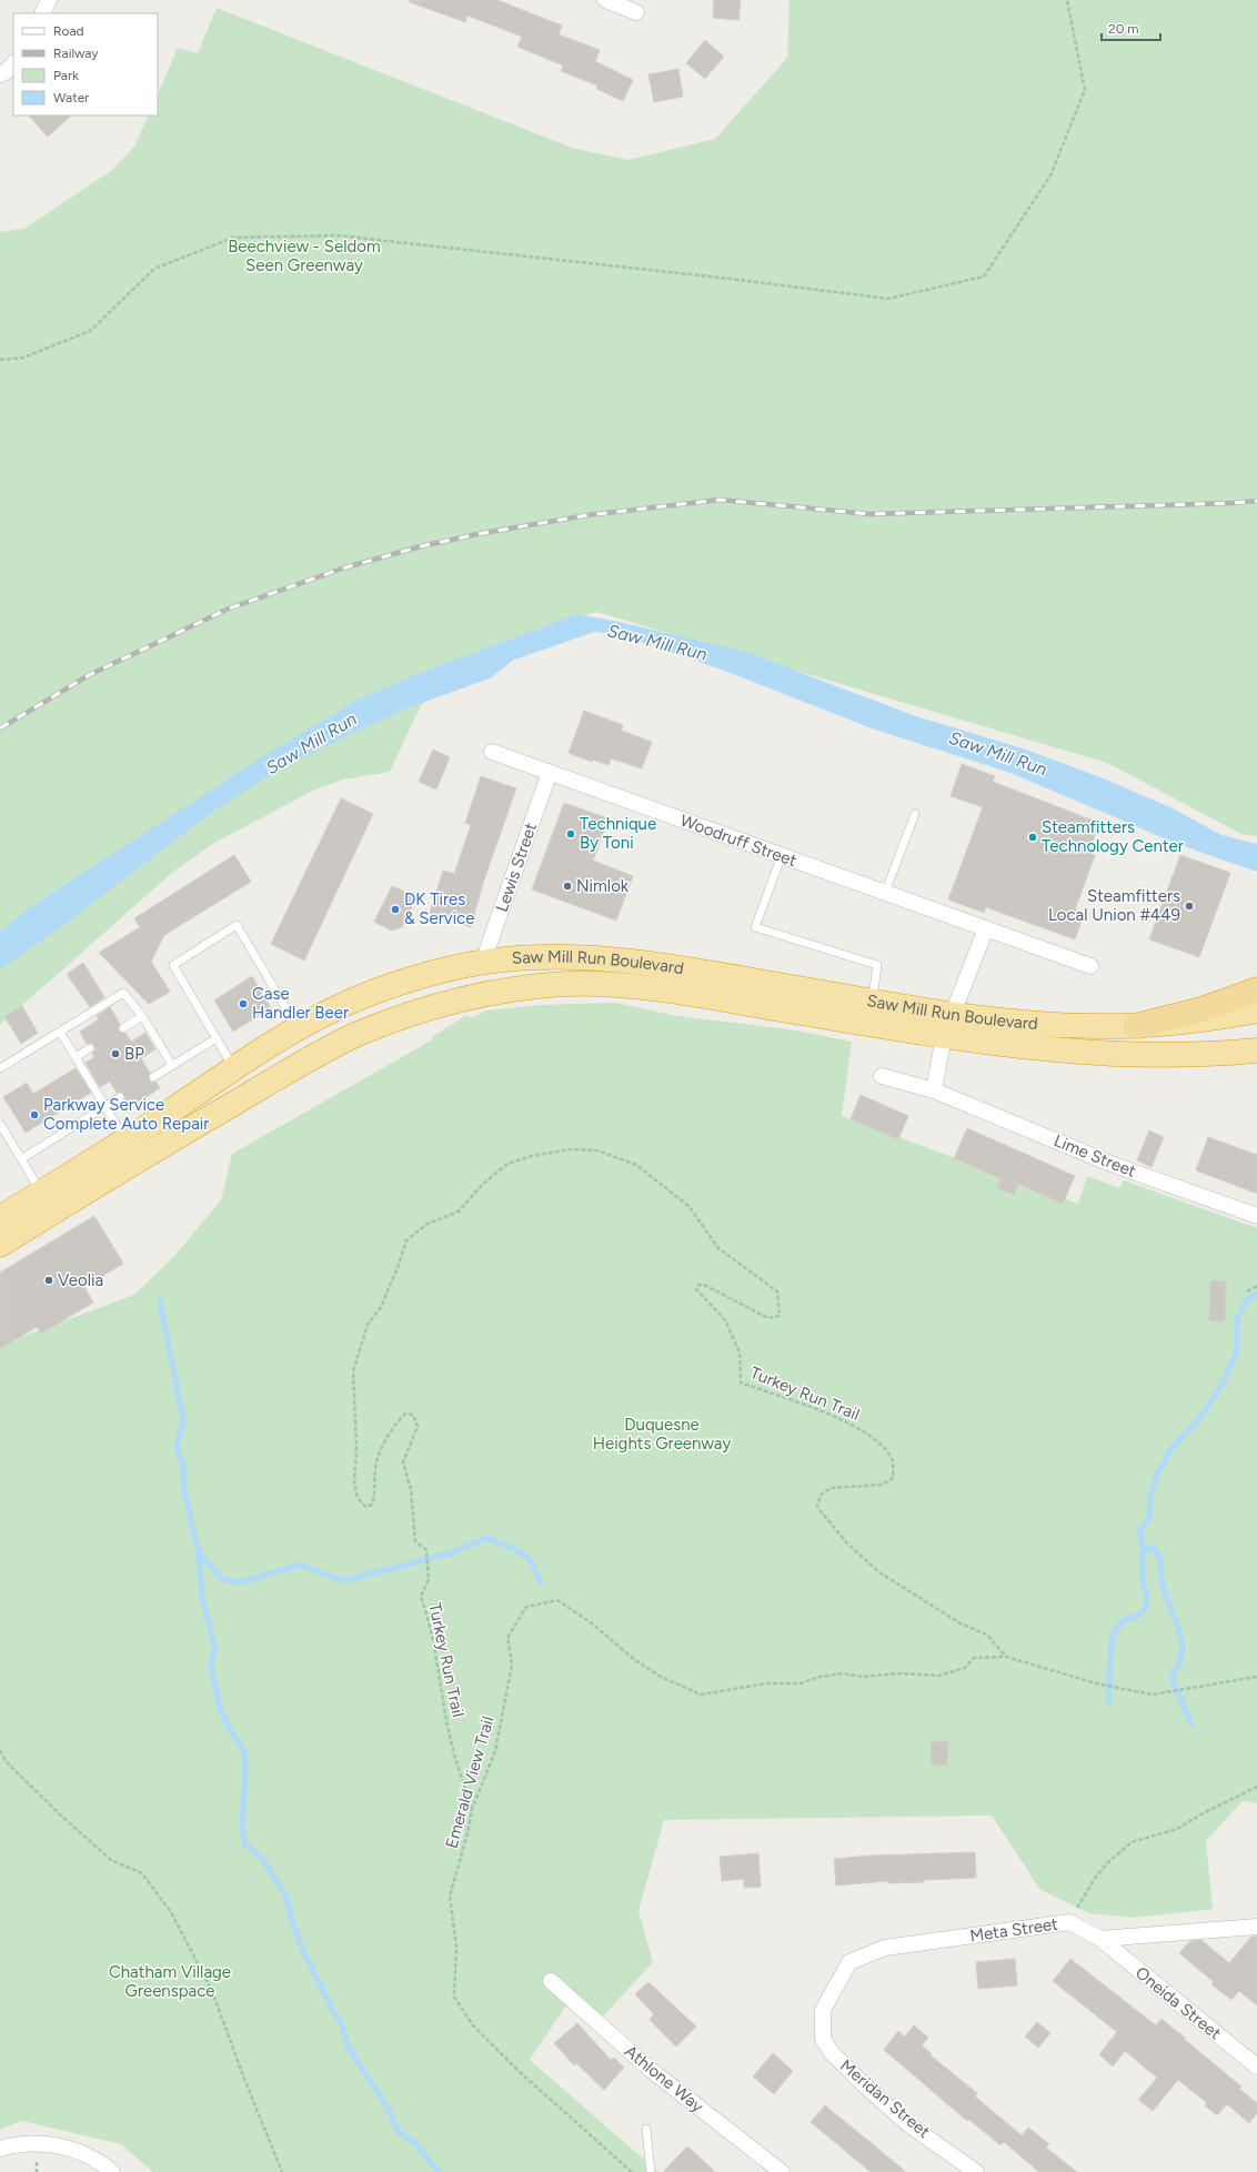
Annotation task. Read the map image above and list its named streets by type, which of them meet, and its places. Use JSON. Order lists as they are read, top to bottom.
{
  "streets": {
    "highway": ["Saw Mill Run Boulevard"],
    "street": [
      "Woodruff Street",
      "Lewis Street",
      "Lime Street",
      "Meta Street",
      "Oneida Street",
      "Athlone Way",
      "Meridan Street"
    ],
    "path": ["Turkey Run Trail", "Emerald View Trail"]
  },
  "crossings": [
    ["Woodruff Street", "Lewis Street"],
    ["Lewis Street", "Saw Mill Run Boulevard"],
    ["Turkey Run Trail", "Emerald View Trail"],
    ["Meta Street", "Oneida Street"],
    ["Meta Street", "Meridan Street"]
  ],
  "water": ["Saw Mill Run"],
  "parks": ["Beechview - Seldom Seen Greenway", "Duquesne Heights Greenway", "Chatham Village Greenspace"],
  "places": [
    "Technique By Toni",
    "Steamfitters Technology Center",
    "Nimlok",
    "Steamfitters Local Union #449",
    "DK Tires & Service",
    "Case Handler Beer",
    "BP",
    "Parkway Service Complete Auto Repair",
    "Veolia"
  ],
  "legend": [
    "Road",
    "Railway",
    "Park",
    "Water"
  ],
  "scale_bar": "20 m"
}
